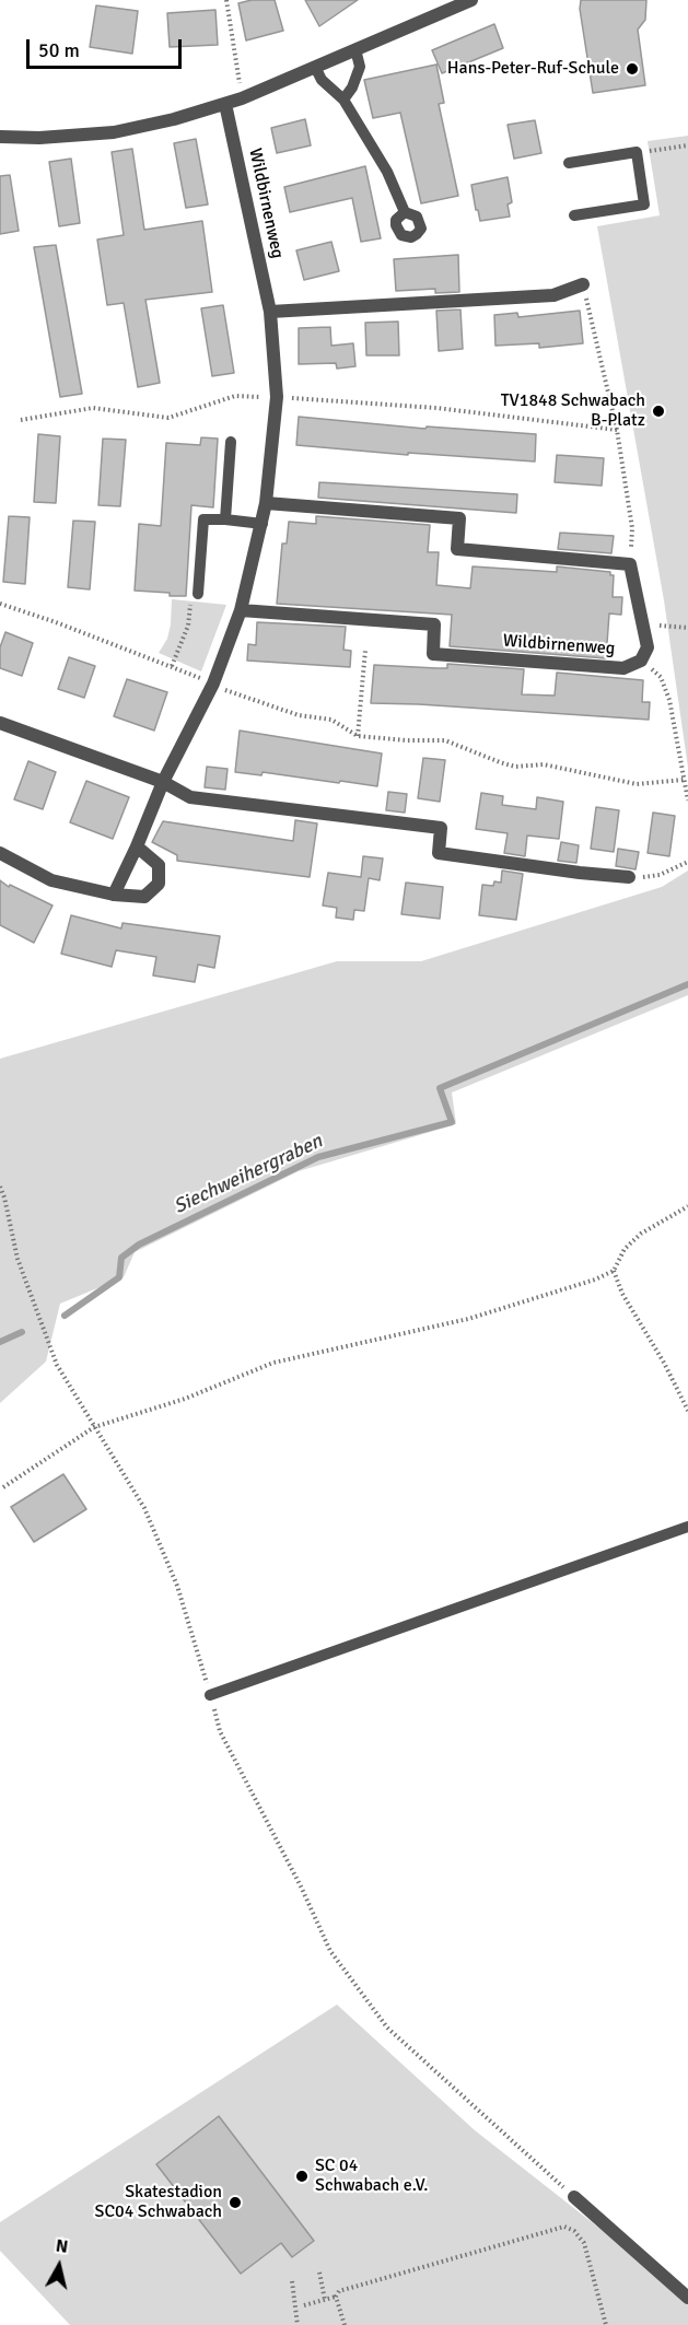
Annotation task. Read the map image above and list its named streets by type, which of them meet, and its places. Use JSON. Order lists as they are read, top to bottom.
{
  "streets": {
    "street": ["Wildbirnenweg"]
  },
  "water": ["Siechweihergraben"],
  "places": [
    "Hans-Peter-Ruf-Schule",
    "TV1848 Schwabach B-Platz",
    "SC 04 Schwabach e.V.",
    "Skatestadion SC04 Schwabach"
  ],
  "scale_bar": "50 m",
  "north": "top"
}
